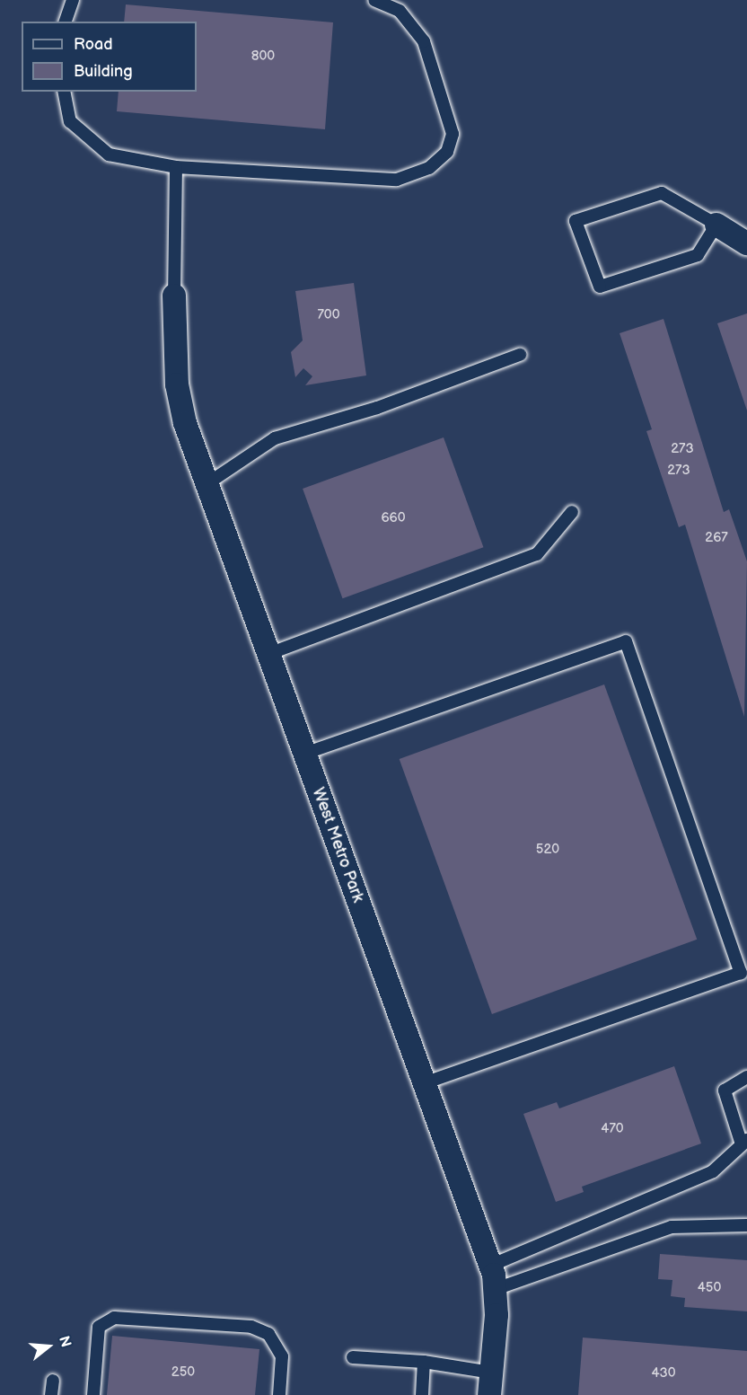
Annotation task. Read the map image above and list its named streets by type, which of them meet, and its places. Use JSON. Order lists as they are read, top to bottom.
{
  "streets": {
    "street": ["West Metro Park"]
  },
  "house_numbers": [
    "800",
    "700",
    "273",
    "273",
    "660",
    "267",
    "520",
    "470",
    "450",
    "250",
    "430"
  ],
  "legend": ["Road", "Building"],
  "north": "right"
}
